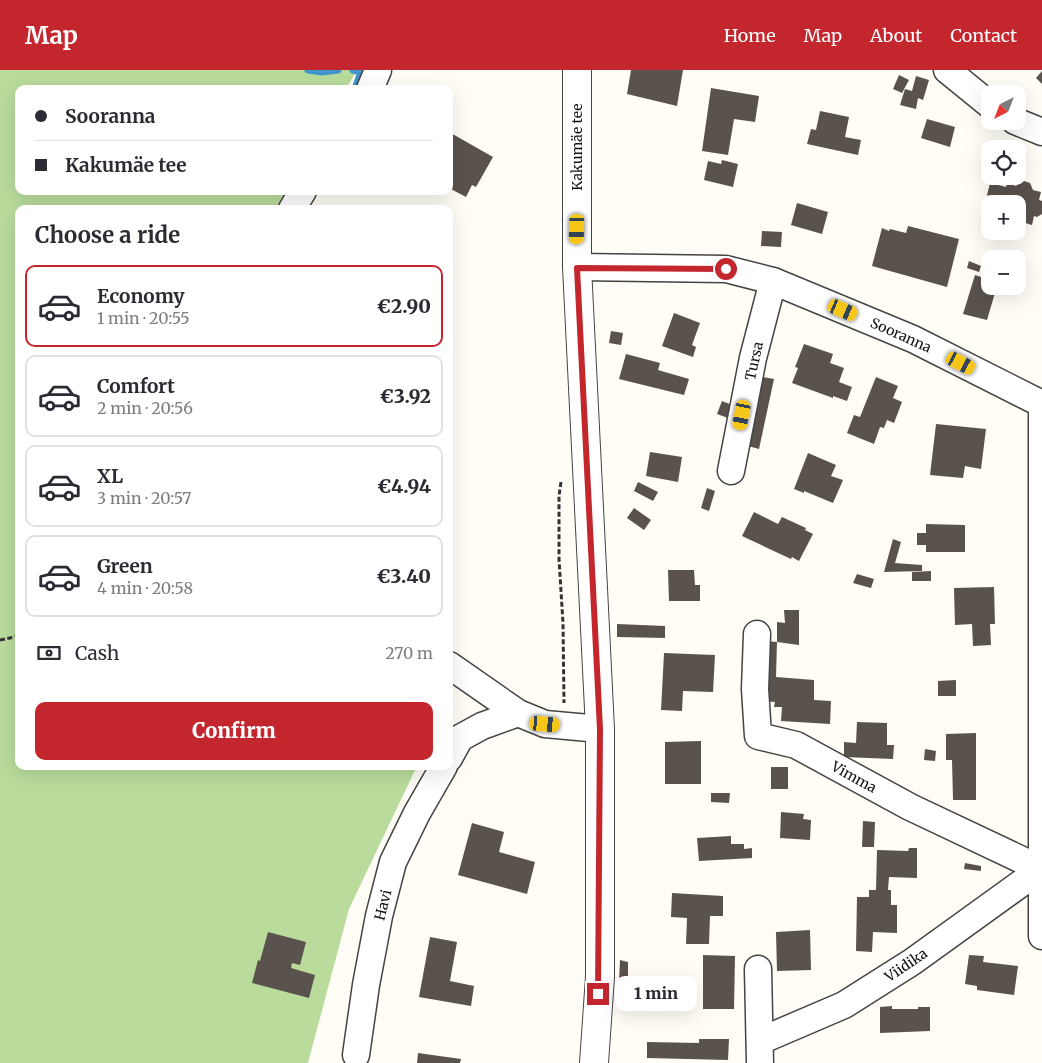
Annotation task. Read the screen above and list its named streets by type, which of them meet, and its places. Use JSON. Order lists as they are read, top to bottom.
{
  "streets": {
    "street": [
      "Kakumäe tee",
      "Sooranna",
      "Tursa",
      "Vimma",
      "Havi",
      "Viidika"
    ]
  },
  "crossings": [
    ["Kakumäe tee", "Sooranna"],
    ["Sooranna", "Tursa"],
    ["Vimma", "Viidika"]
  ],
  "north": "bottom left",
  "page": {
    "header": "Map",
    "nav": [
      "Home",
      "Map",
      "About",
      "Contact"
    ],
    "map_buttons": ["+", "−"],
    "banner": ["Sooranna", "Kakumäe tee"],
    "heading": "Choose a ride",
    "list": [
      {
        "name": "Economy",
        "note": "1 min · 20:55",
        "value": "€2.90"
      },
      {
        "name": "Comfort",
        "note": "2 min · 20:56",
        "value": "€3.92"
      },
      {
        "name": "XL",
        "note": "3 min · 20:57",
        "value": "€4.94"
      },
      {
        "name": "Green",
        "note": "4 min · 20:58",
        "value": "€3.40"
      }
    ],
    "pay": ["Cash", "270 m"],
    "buttons": "Confirm",
    "bubble": "1 min"
  }
}
